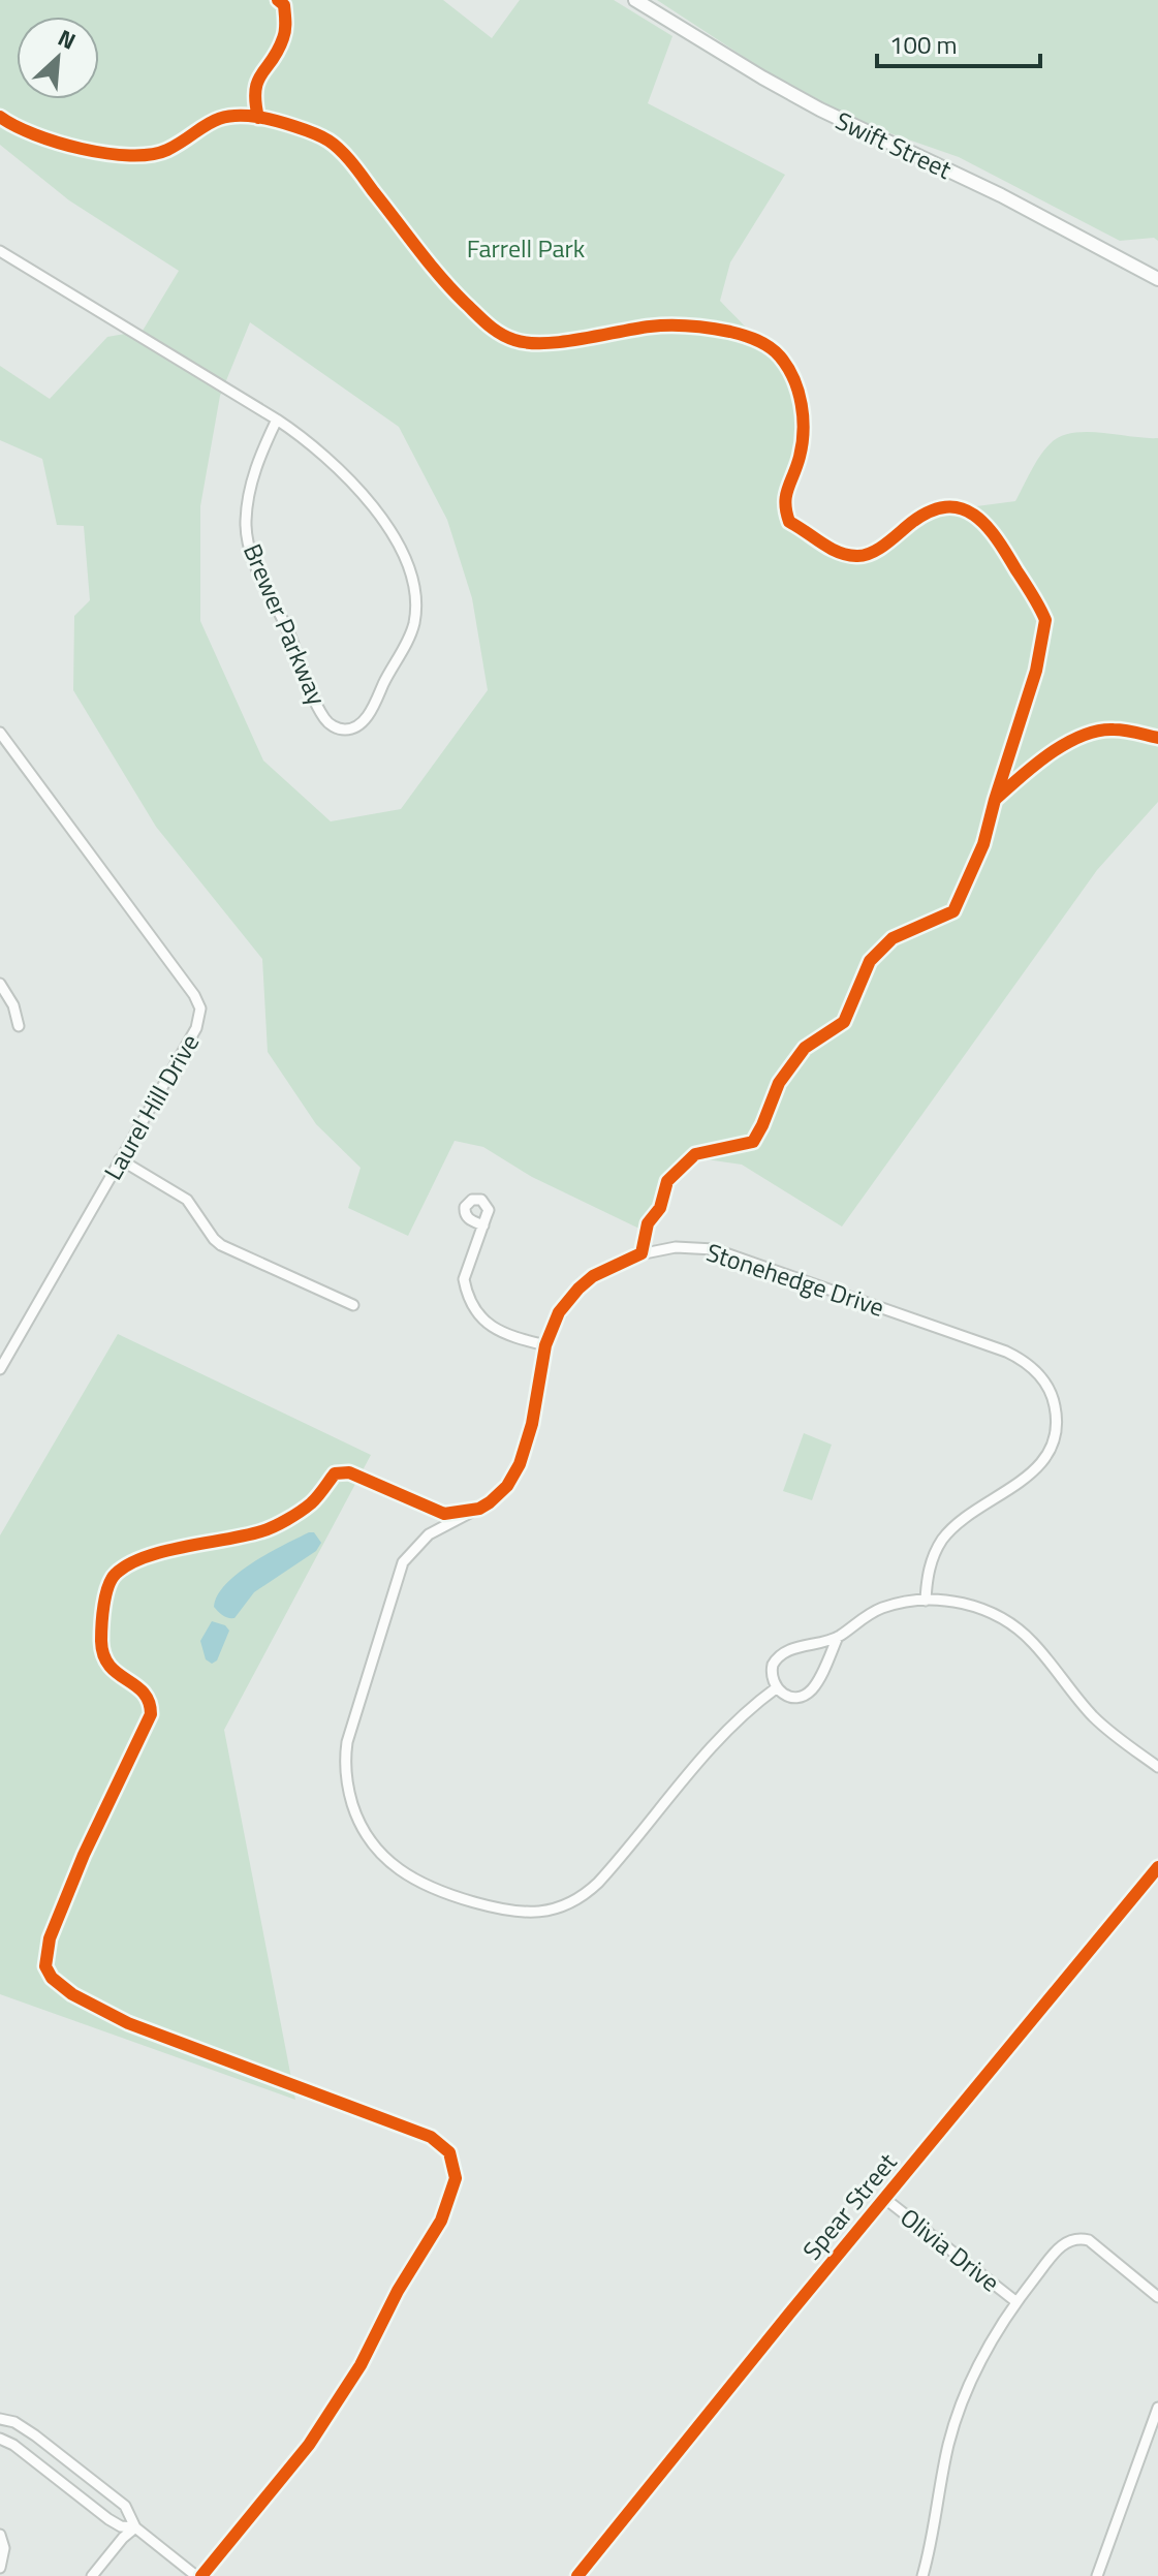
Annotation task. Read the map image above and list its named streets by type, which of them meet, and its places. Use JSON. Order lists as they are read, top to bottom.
{
  "streets": {
    "main road": ["Swift Street", "Spear Street"],
    "street": [
      "Brewer Parkway",
      "Laurel Hill Drive",
      "Stonehedge Drive",
      "Olivia Drive"
    ]
  },
  "crossings": [
    ["Spear Street", "Olivia Drive"]
  ],
  "parks": ["Farrell Park"],
  "scale_bar": "100 m",
  "north": "top right"
}
